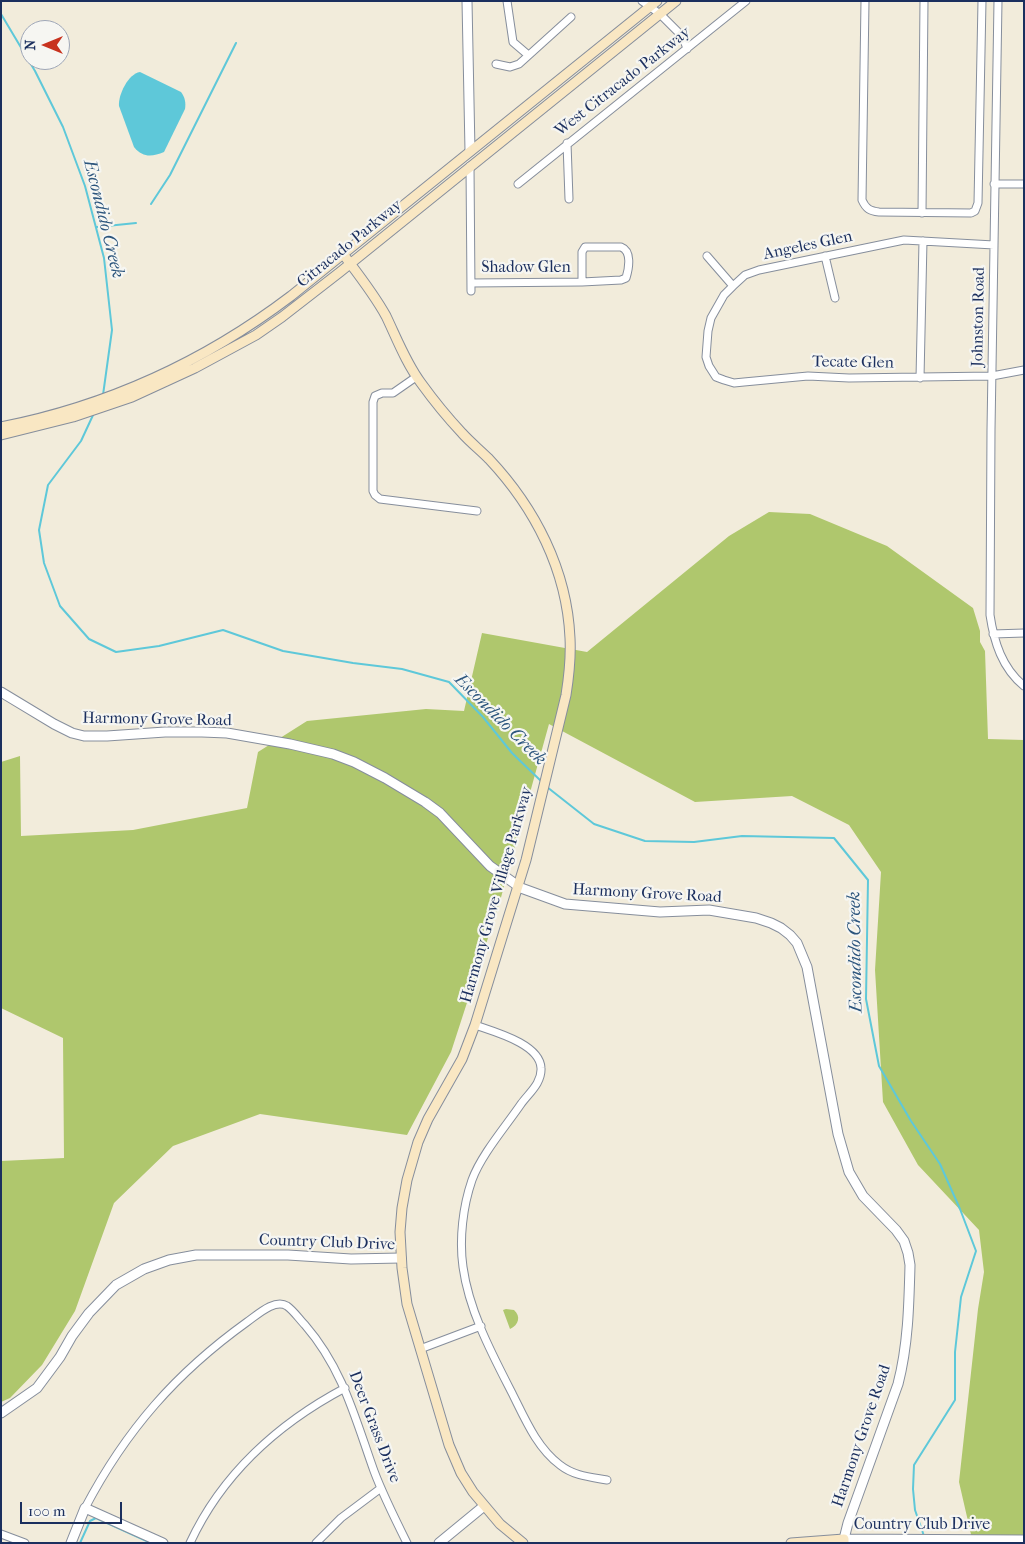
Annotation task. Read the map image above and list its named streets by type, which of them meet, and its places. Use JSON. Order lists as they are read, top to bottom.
{
  "streets": {
    "main road": ["Citracado Parkway", "Harmony Grove Village Parkway", "Country Club Drive"],
    "street": [
      "West Citracado Parkway",
      "Angeles Glen",
      "Shadow Glen",
      "Johnston Road",
      "Tecate Glen",
      "Harmony Grove Road",
      "Deer Grass Drive"
    ]
  },
  "crossings": [
    ["Citracado Parkway", "Harmony Grove Village Parkway"],
    ["Angeles Glen", "Johnston Road"],
    ["Angeles Glen", "Tecate Glen"],
    ["Johnston Road", "Tecate Glen"],
    ["Harmony Grove Road", "Harmony Grove Village Parkway"],
    ["Harmony Grove Road", "Country Club Drive"],
    ["Harmony Grove Village Parkway", "Country Club Drive"]
  ],
  "water": ["Escondido Creek"],
  "scale_bar": "100 m",
  "north": "left"
}
